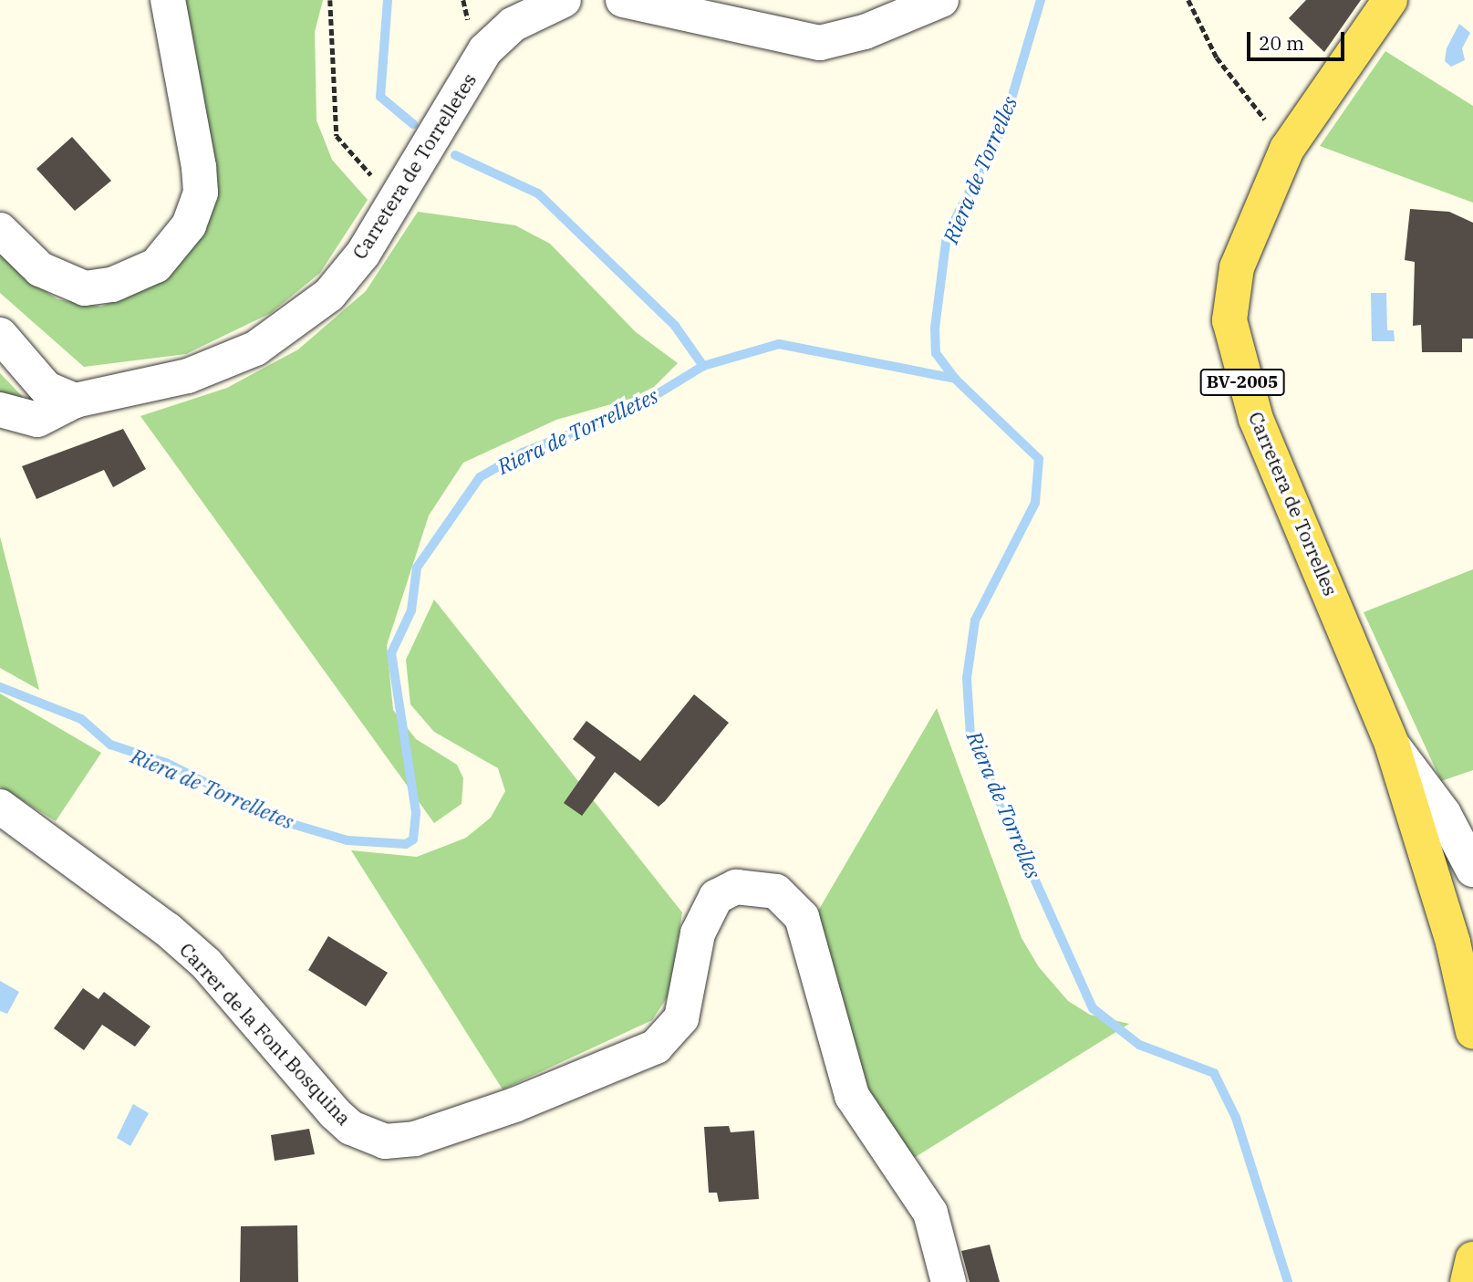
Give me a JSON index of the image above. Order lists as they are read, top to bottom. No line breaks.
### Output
{"streets":{"main road":["BV-2005","Carretera de Torrelles"],"street":["Carretera de Torrelletes","Carrer de la Font Bosquina"]},"water":["Riera de Torrelles","Riera de Torrelletes"],"scale_bar":"20 m"}
